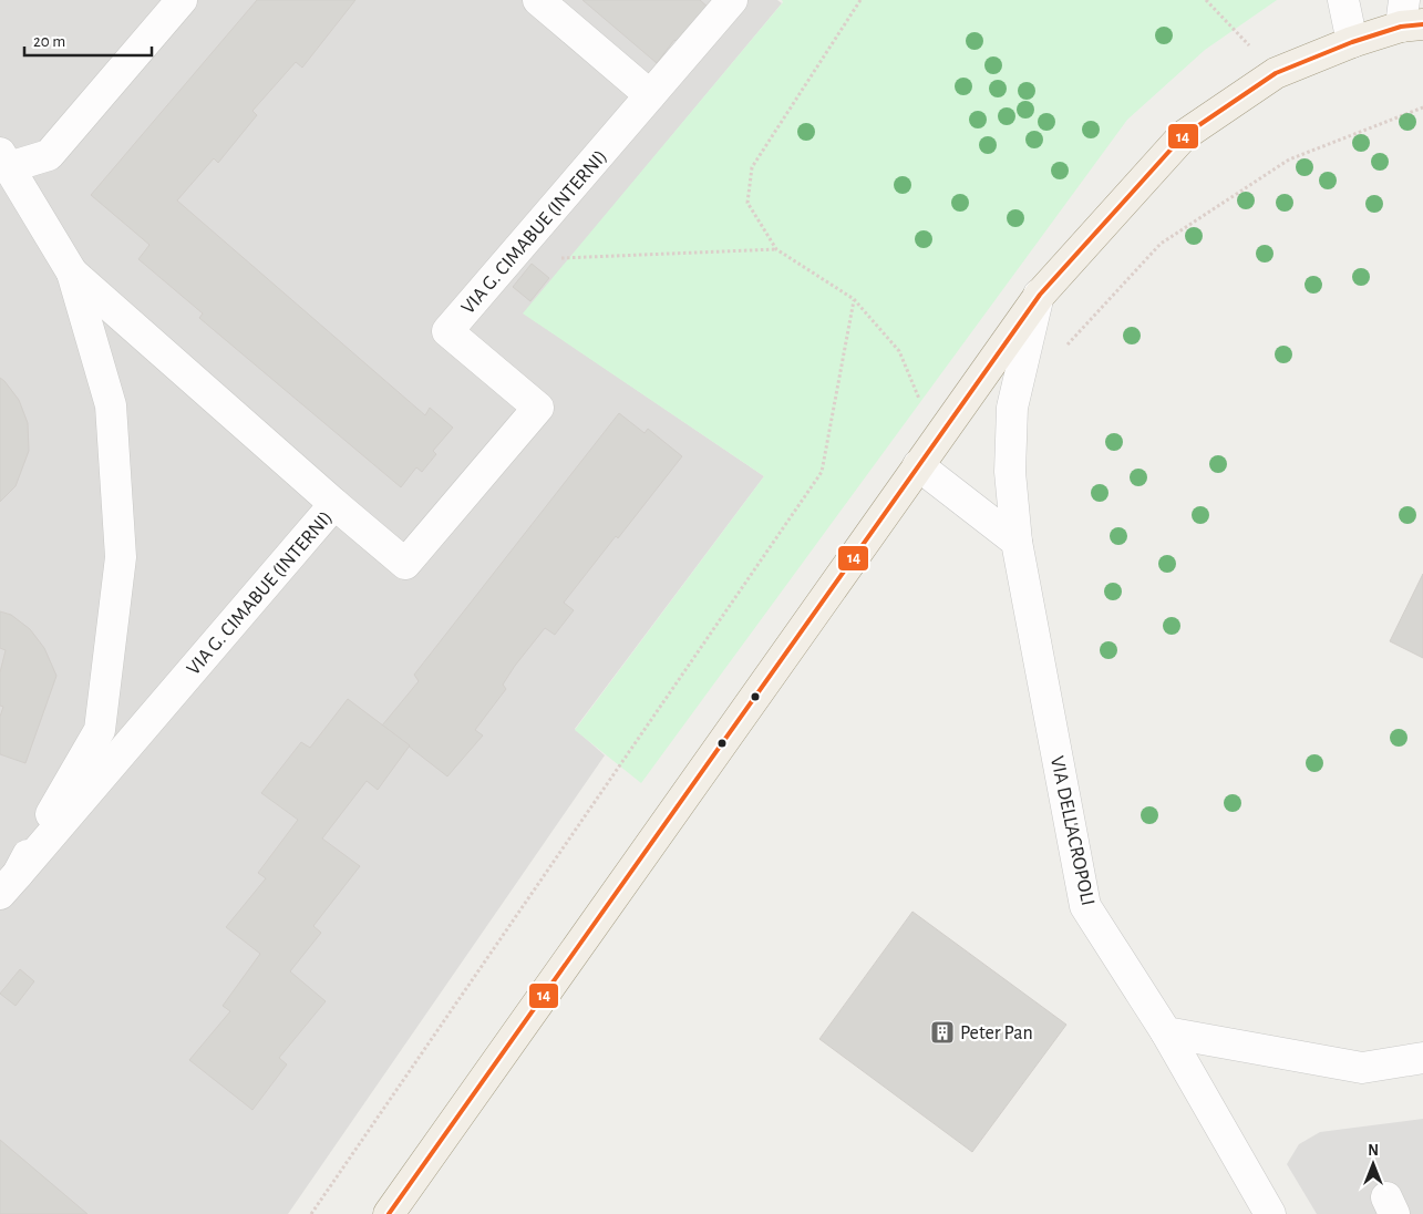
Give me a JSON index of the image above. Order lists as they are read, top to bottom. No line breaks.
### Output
{"streets":{"street":["VIA G. CIMABUE (INTERNI)","VIA DELL'ACROPOLI"]},"places":{"building":["Peter Pan"]},"lines":["transit line 14"],"scale_bar":"20 m","north":"top"}
